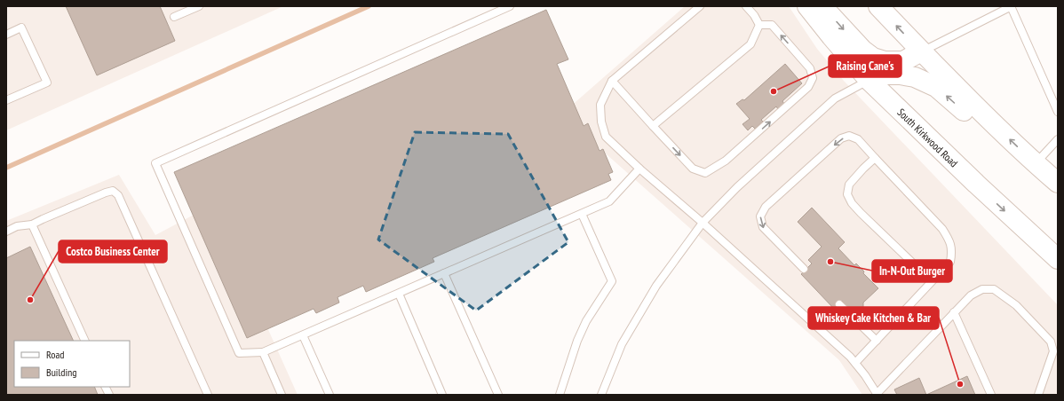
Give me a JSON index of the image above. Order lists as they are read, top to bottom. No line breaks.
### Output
{"streets":{"main road":["South Kirkwood Road"]},"places":["Raising Cane's","In-N-Out Burger","Costco Business Center","Whiskey Cake Kitchen & Bar"],"legend":["Road","Building"]}
